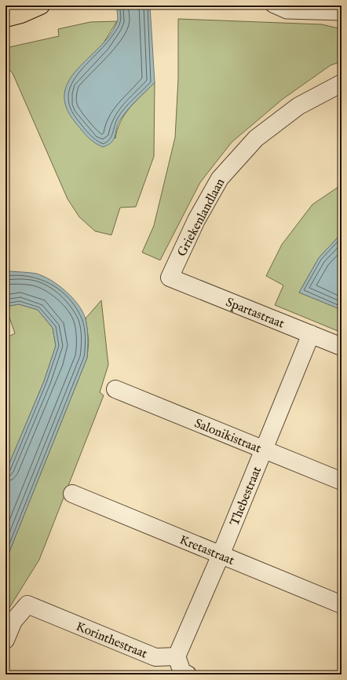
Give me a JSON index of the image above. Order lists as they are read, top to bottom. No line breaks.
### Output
{"streets":{"street":["Griekenlandlaan","Spartastraat","Salonikistraat","Thebestraat","Kretastraat","Korinthestraat"]},"crossings":[["Griekenlandlaan","Spartastraat"],["Spartastraat","Thebestraat"],["Salonikistraat","Thebestraat"],["Thebestraat","Kretastraat"],["Thebestraat","Korinthestraat"]]}
